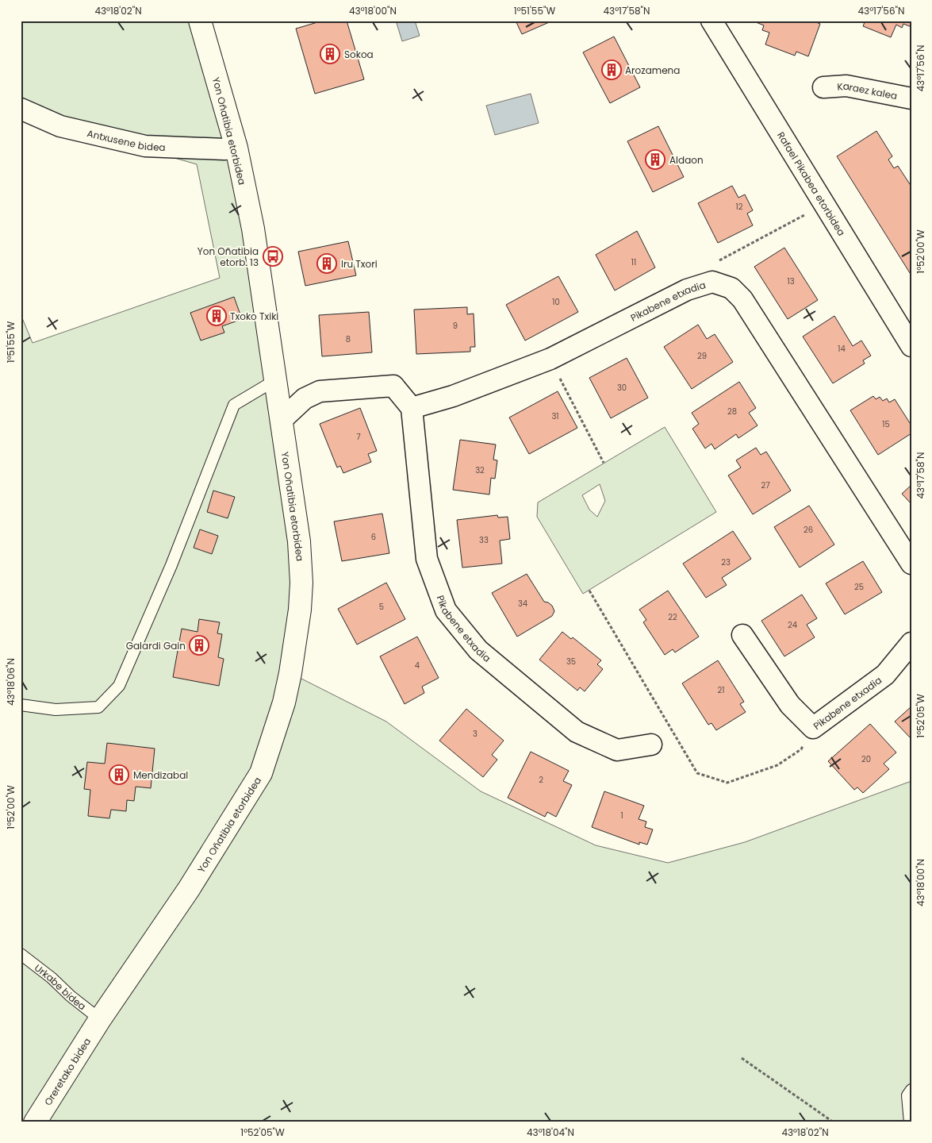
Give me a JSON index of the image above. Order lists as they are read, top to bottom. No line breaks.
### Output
{"streets":{"main road":["Yon Oñatibia etorbidea","Oreretako bidea"],"street":["Karaez kalea","Antxusene bidea","Rafael Pikabea etorbidea","Pikabene etxadia"],"lane":["Urkabe bidea"]},"crossings":[["Yon Oñatibia etorbidea","Antxusene bidea"],["Yon Oñatibia etorbidea","Urkabe bidea"],["Yon Oñatibia etorbidea","Oreretako bidea"],["Urkabe bidea","Oreretako bidea"]],"places":{"building":["Sokoa","Arozamena","Aldaon","Iru Txori","Txoko Txiki","Galardi Gain","Mendizabal"],"bus stop":["Yon Oñatibia etorb. 13"]},"house_numbers":["12","11","13","10","9","8","14","29","30","28","31","15","7","32","27","26","6","33","23","25","34","5","22","24","35","4","21","3","20","2","1"],"coordinates":["43°18'02\"N","43°18'00\"N","1°51'55\"W","43°17'58\"N","43°17'56\"N","1°52'00\"W","43°18'06\"N","1°52'05\"W","43°18'04\"N"]}
